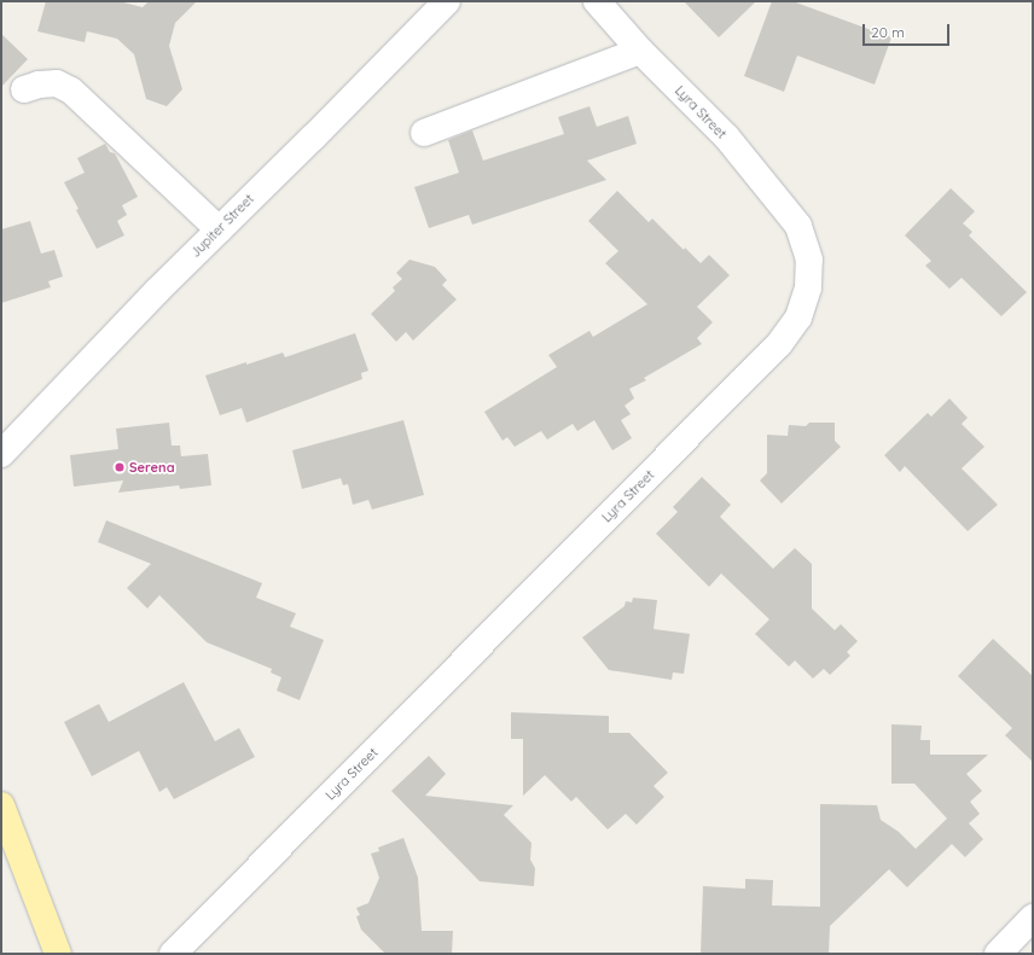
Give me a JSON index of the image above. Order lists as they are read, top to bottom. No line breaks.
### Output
{"streets":{"street":["Lyra Street","Jupiter Street"]},"places":["Serena"],"scale_bar":"20 m"}
